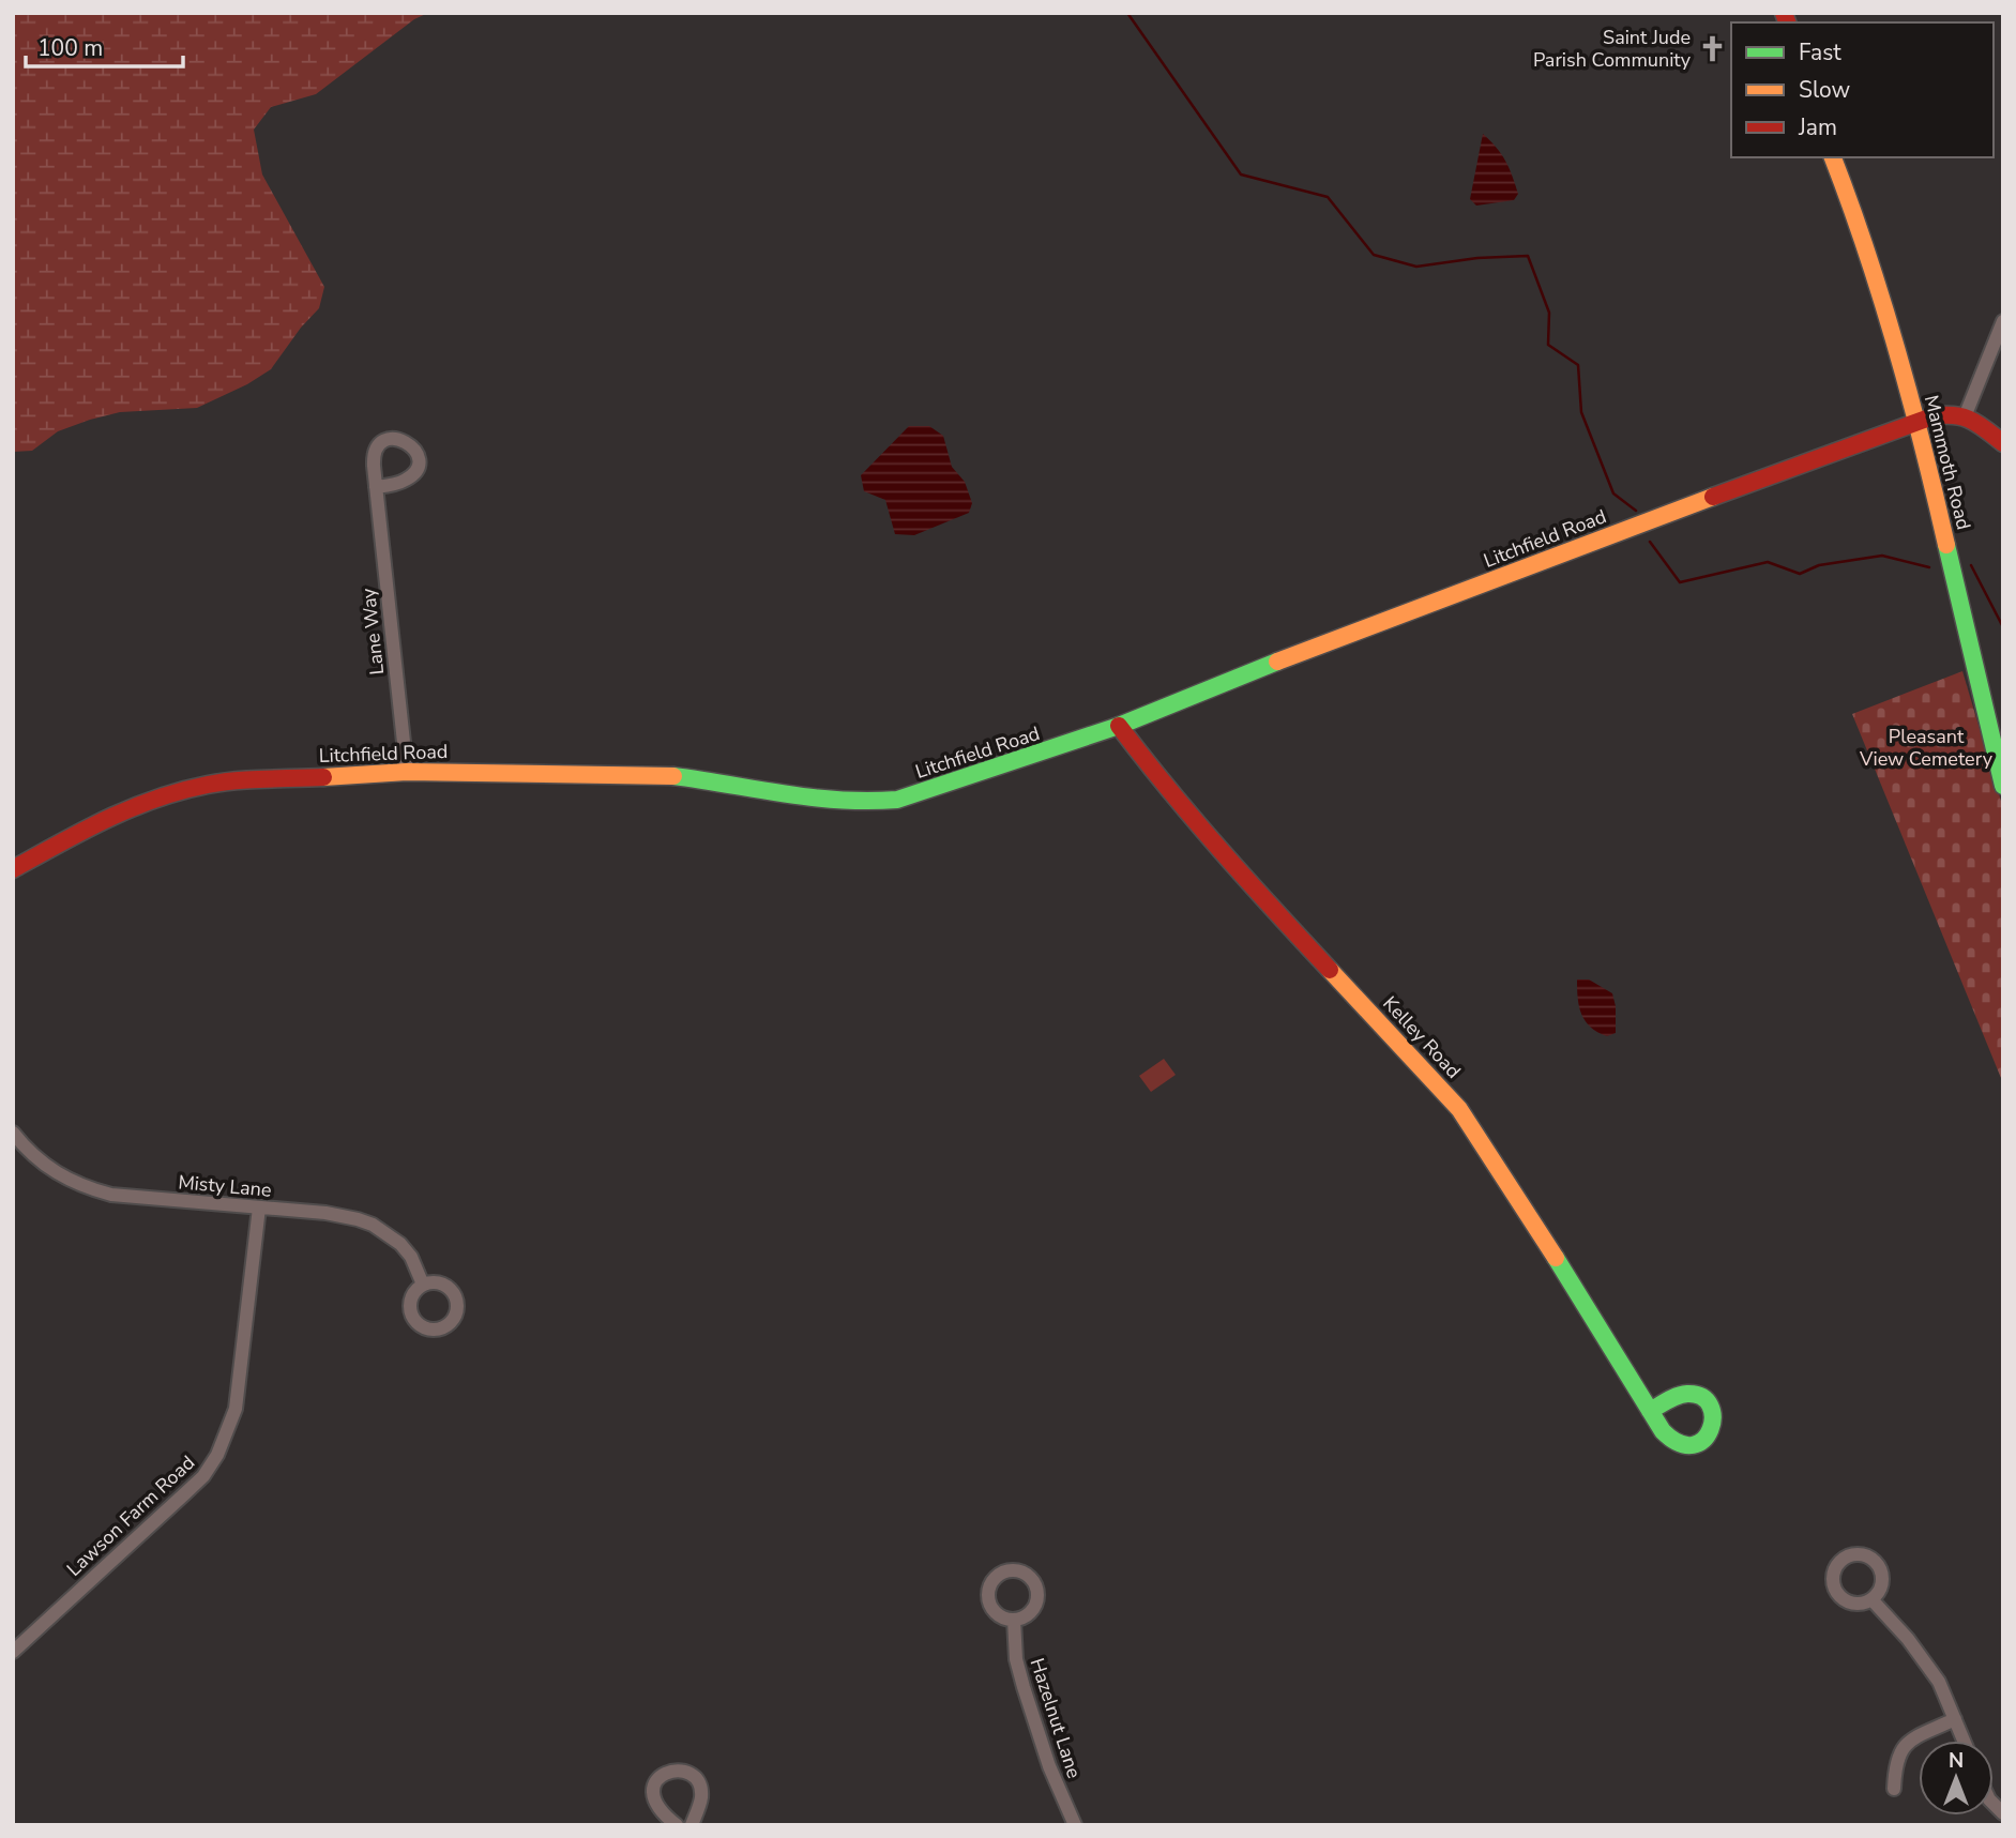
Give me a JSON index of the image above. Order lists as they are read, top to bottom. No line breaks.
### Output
{"streets":{"street":["Mammoth Road","Litchfield Road","Lane Way","Kelley Road","Misty Lane","Lawson Farm Road","Hazelnut Lane"]},"crossings":[["Mammoth Road","Litchfield Road"],["Litchfield Road","Lane Way"],["Litchfield Road","Kelley Road"],["Misty Lane","Lawson Farm Road"]],"parks":["Pleasant View Cemetery"],"places":{"church":["Saint Jude Parish Community"]},"legend":["Fast","Slow","Jam"],"scale_bar":"100 m","north":"top"}
